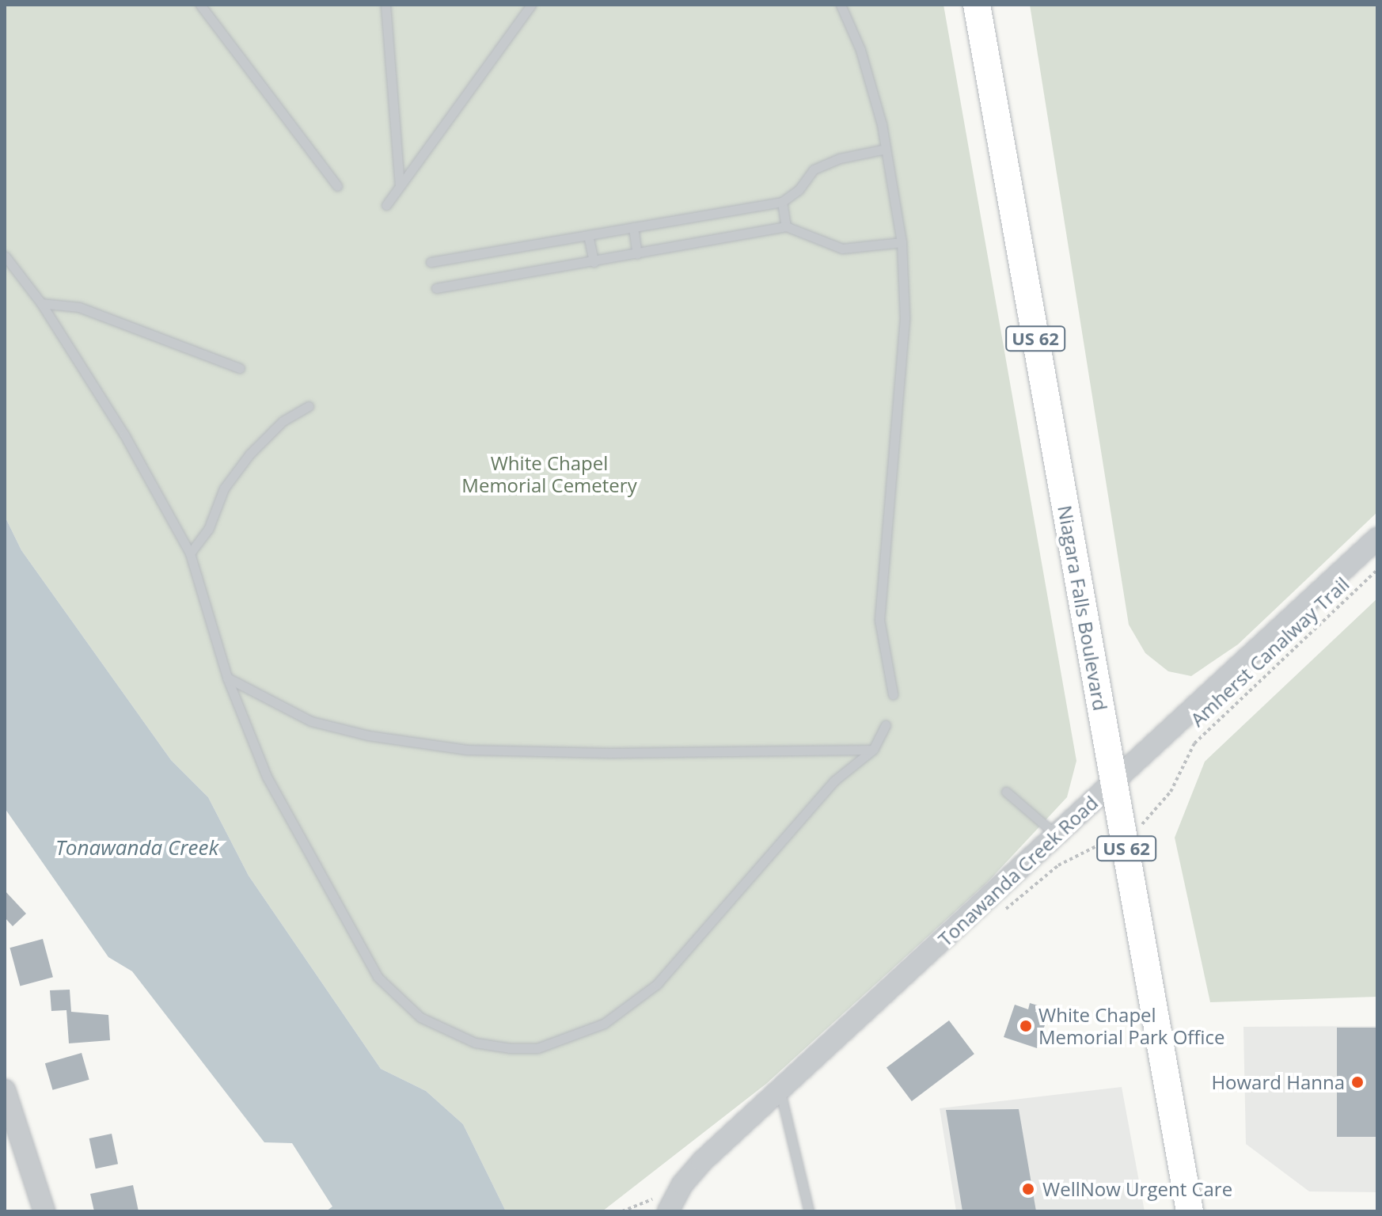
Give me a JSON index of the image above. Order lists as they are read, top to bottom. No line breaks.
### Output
{"streets":{"main road":["US 62","Niagara Falls Boulevard"],"street":["Tonawanda Creek Road"],"path":["Amherst Canalway Trail"]},"crossings":[["Niagara Falls Boulevard","Tonawanda Creek Road"]],"water":["Tonawanda Creek"],"parks":["White Chapel Memorial Cemetery"],"places":["White Chapel Memorial Park Office","Howard Hanna","WellNow Urgent Care"]}
